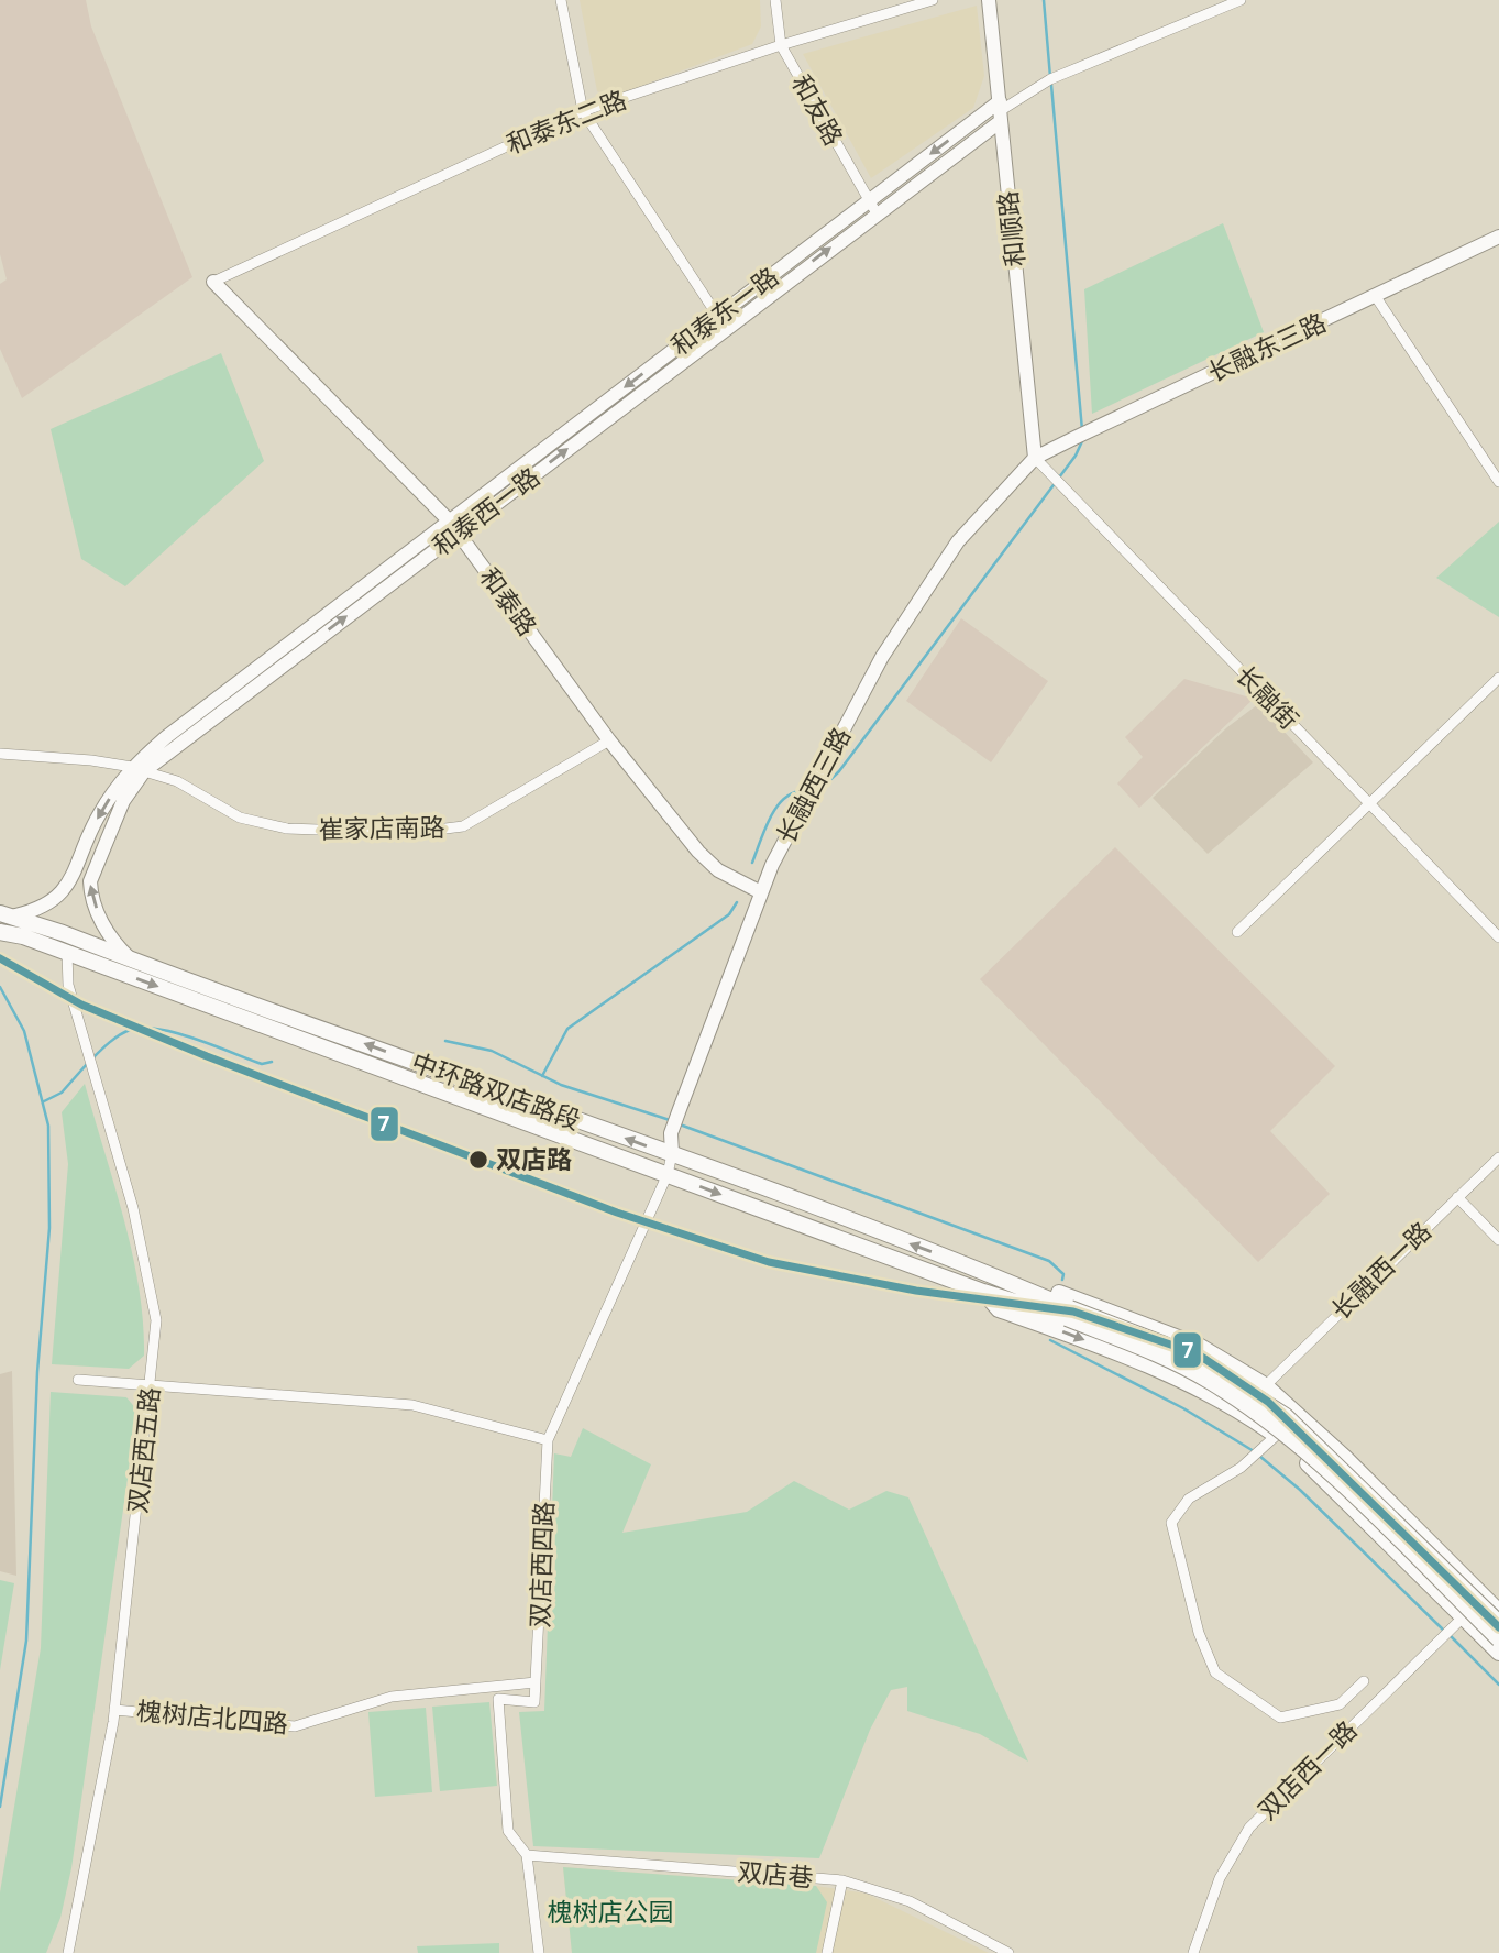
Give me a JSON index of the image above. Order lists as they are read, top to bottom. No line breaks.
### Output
{"streets":{"main road":["中环路双店路段"],"street":["和友路","和泰东二路","和顺路","和泰东一路","长融东三路","和泰西一路","和泰路","长融街","长融西三路","崔家店南路","长融西一路","双店西五路","双店西四路","槐树店北四路","双店西一路","双店巷"]},"crossings":[["和友路","和泰东二路"],["和友路","和泰东一路"],["和泰东二路","和泰路"],["和顺路","和泰东一路"],["和顺路","长融东三路"],["和顺路","长融街"],["和顺路","长融西三路"],["和泰东一路","和泰西一路"],["和泰东一路","和泰路"],["长融东三路","长融街"],["长融东三路","长融西三路"],["和泰西一路","和泰路"],["和泰西一路","崔家店南路"],["和泰西一路","中环路双店路段"],["和泰路","长融西三路"],["和泰路","崔家店南路"],["长融街","长融西三路"],["长融西三路","中环路双店路段"],["长融西三路","双店西四路"],["中环路双店路段","双店西五路"],["中环路双店路段","双店西四路"],["双店西五路","槐树店北四路"],["双店西四路","槐树店北四路"]],"parks":["槐树店公园"],"places":["双店路"],"lines":["transit line 7"]}
